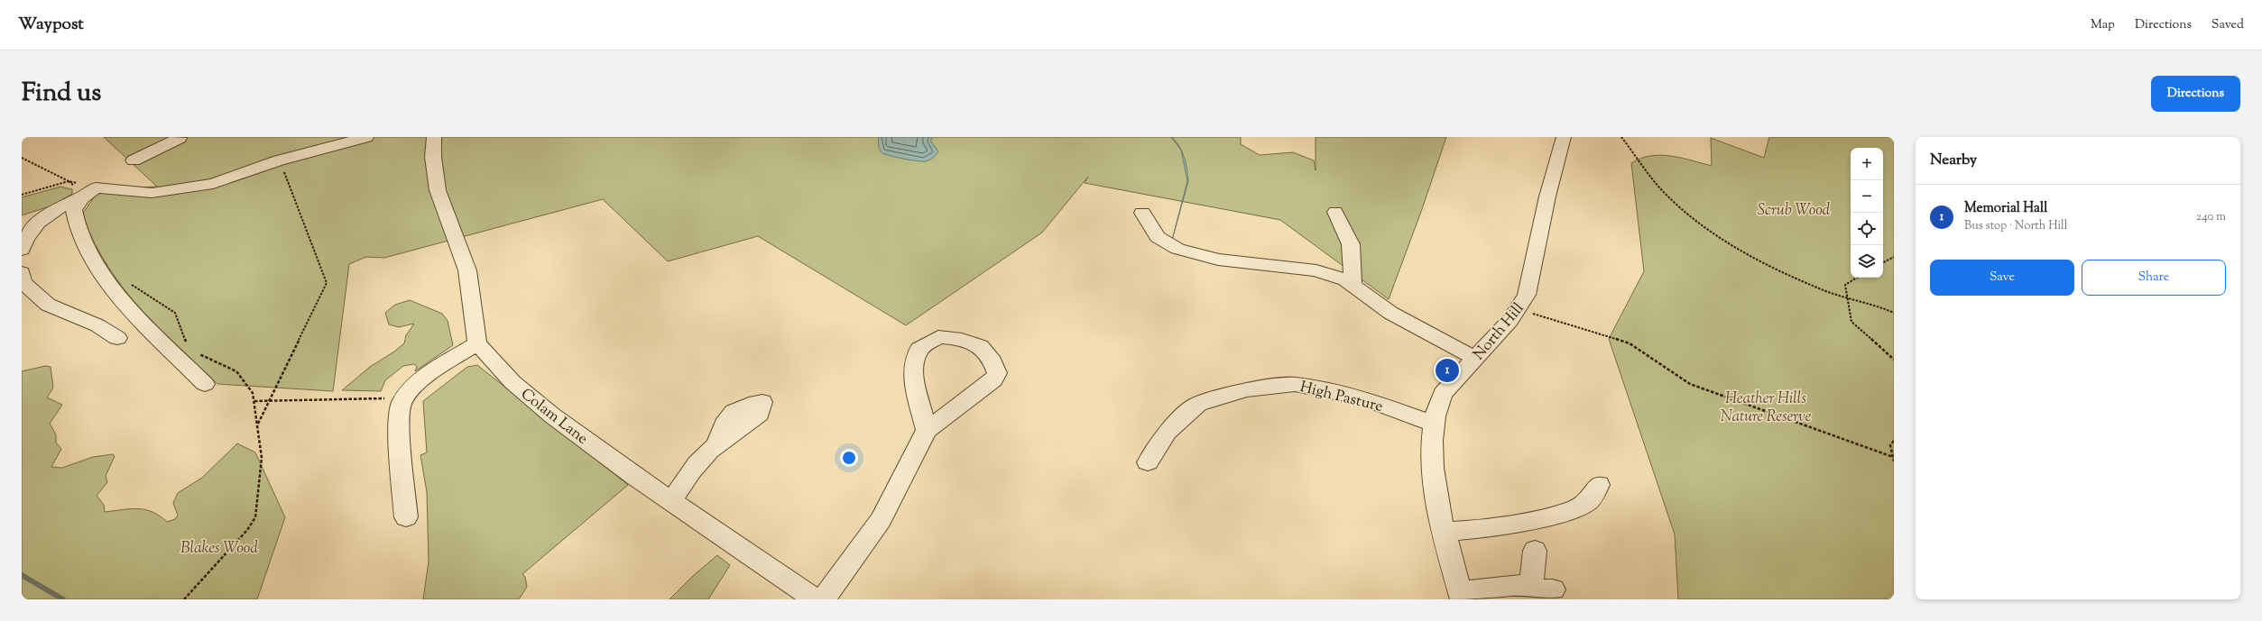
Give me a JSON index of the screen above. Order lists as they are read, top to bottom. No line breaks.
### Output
{"streets":{"street":["North Hill","High Pasture","Colam Lane"]},"crossings":[["North Hill","High Pasture"]],"parks":["Scrub Wood","Heather Hills Nature Reserve","Blakes Wood"],"page":{"header":"Waypost","nav":["Map","Directions","Saved"],"title":"Find us","buttons":["Directions",["Save","Share"]],"heading":"Nearby","map_buttons":["+","−"],"list":[{"mark":"1","name":"Memorial Hall","note":"Bus stop · North Hill","value":"240 m"}],"pins":"1"}}
